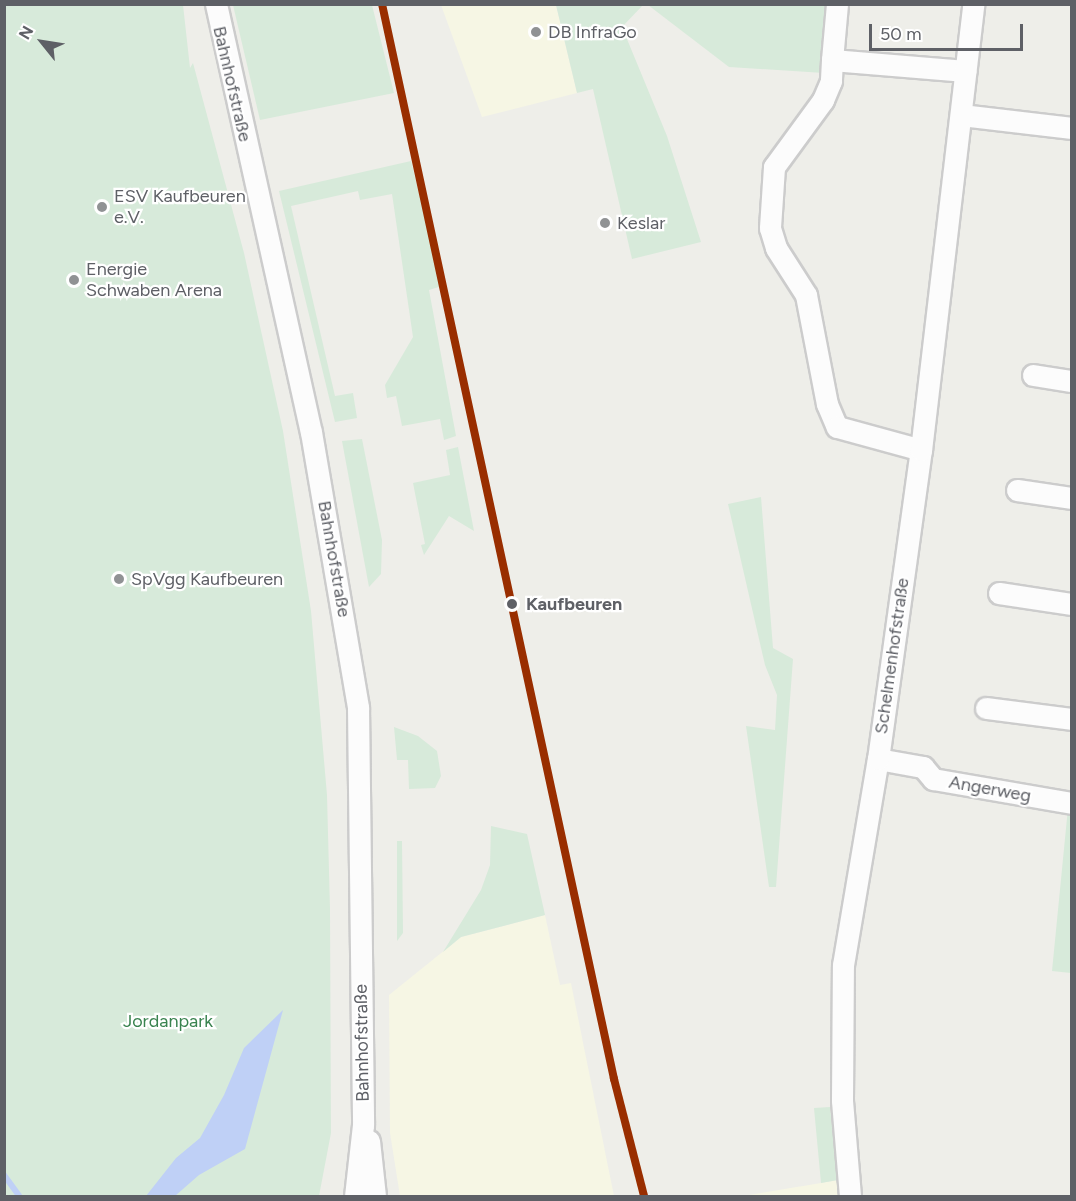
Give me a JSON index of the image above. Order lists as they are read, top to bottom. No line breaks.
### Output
{"streets":{"street":["Bahnhofstraße","Schelmenhofstraße","Angerweg"]},"crossings":[["Schelmenhofstraße","Angerweg"]],"parks":["Jordanpark"],"places":["DB InfraGo","ESV Kaufbeuren e.V.","Keslar","Energie Schwaben Arena","SpVgg Kaufbeuren","Kaufbeuren"],"scale_bar":"50 m","north":"top left"}
